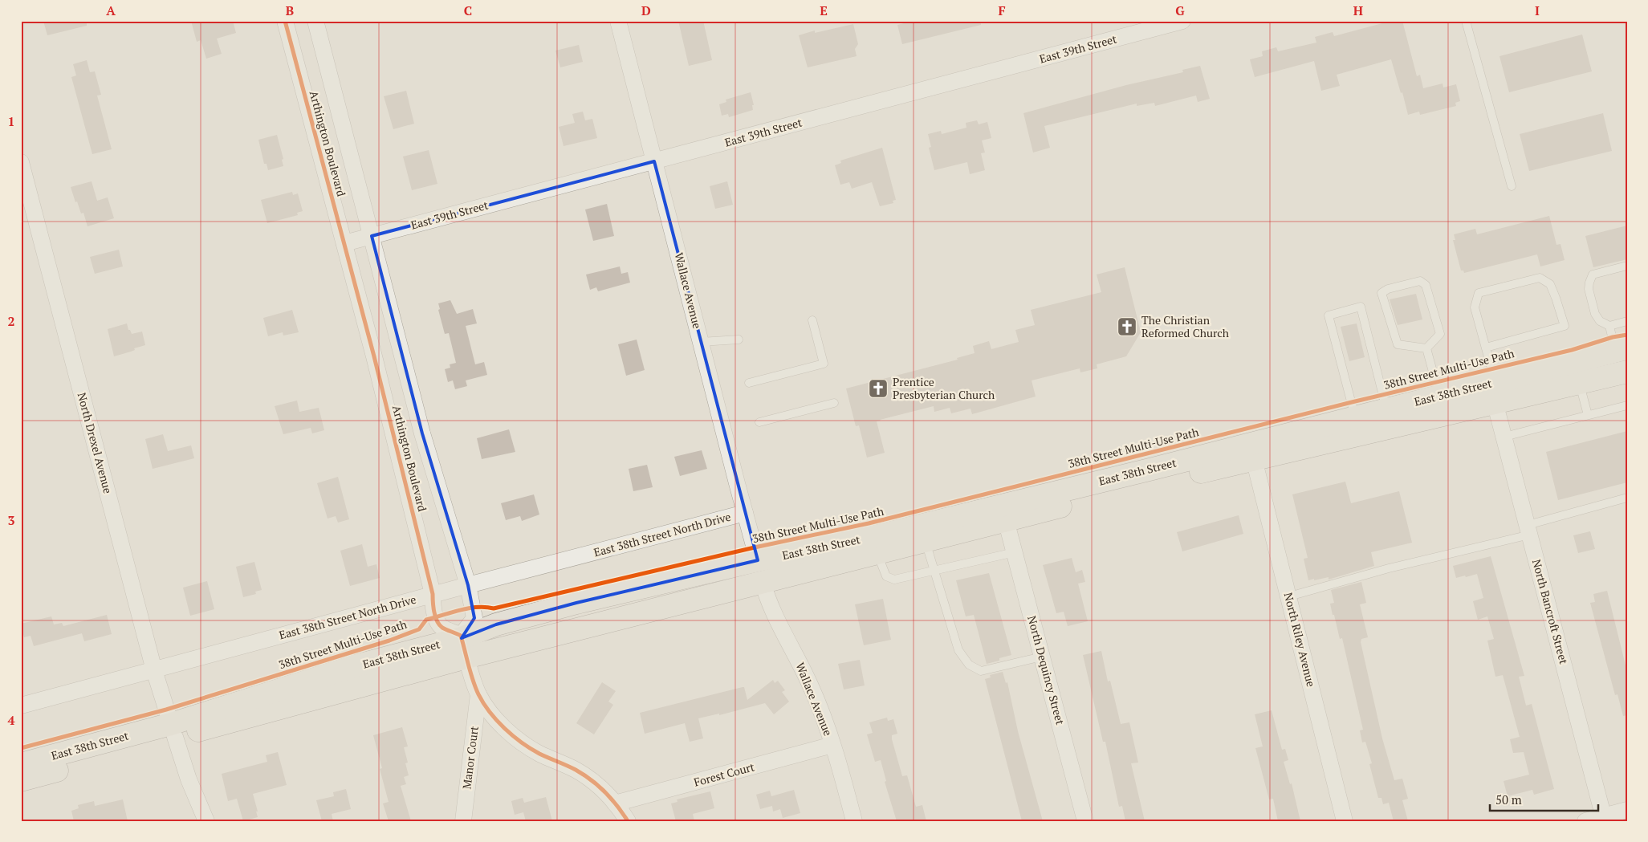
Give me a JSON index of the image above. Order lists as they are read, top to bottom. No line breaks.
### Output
{"streets":{"main road":["East 38th Street"],"street":["East 39th Street","Arthington Boulevard","Wallace Avenue","North Drexel Avenue","East 38th Street North Drive","North Bancroft Street","North Riley Avenue","North Dequincy Street","Manor Court","Forest Court"],"cycle path":["38th Street Multi-Use Path"]},"crossings":[["East 39th Street","Arthington Boulevard"],["East 39th Street","Wallace Avenue"],["Arthington Boulevard","East 38th Street"],["Arthington Boulevard","East 38th Street North Drive"],["Wallace Avenue","East 38th Street"],["Wallace Avenue","East 38th Street North Drive"],["Wallace Avenue","Forest Court"],["East 38th Street","North Drexel Avenue"],["East 38th Street","North Bancroft Street"],["East 38th Street","North Riley Avenue"],["East 38th Street","North Dequincy Street"],["North Drexel Avenue","East 38th Street North Drive"]],"places":{"church":["The Christian Reformed Church","Prentice Presbyterian Church"]},"scale_bar":"50 m","grid":{"columns":["A","B","C","D","E","F","G","H","I"],"rows":["1","2","3","4"]}}
